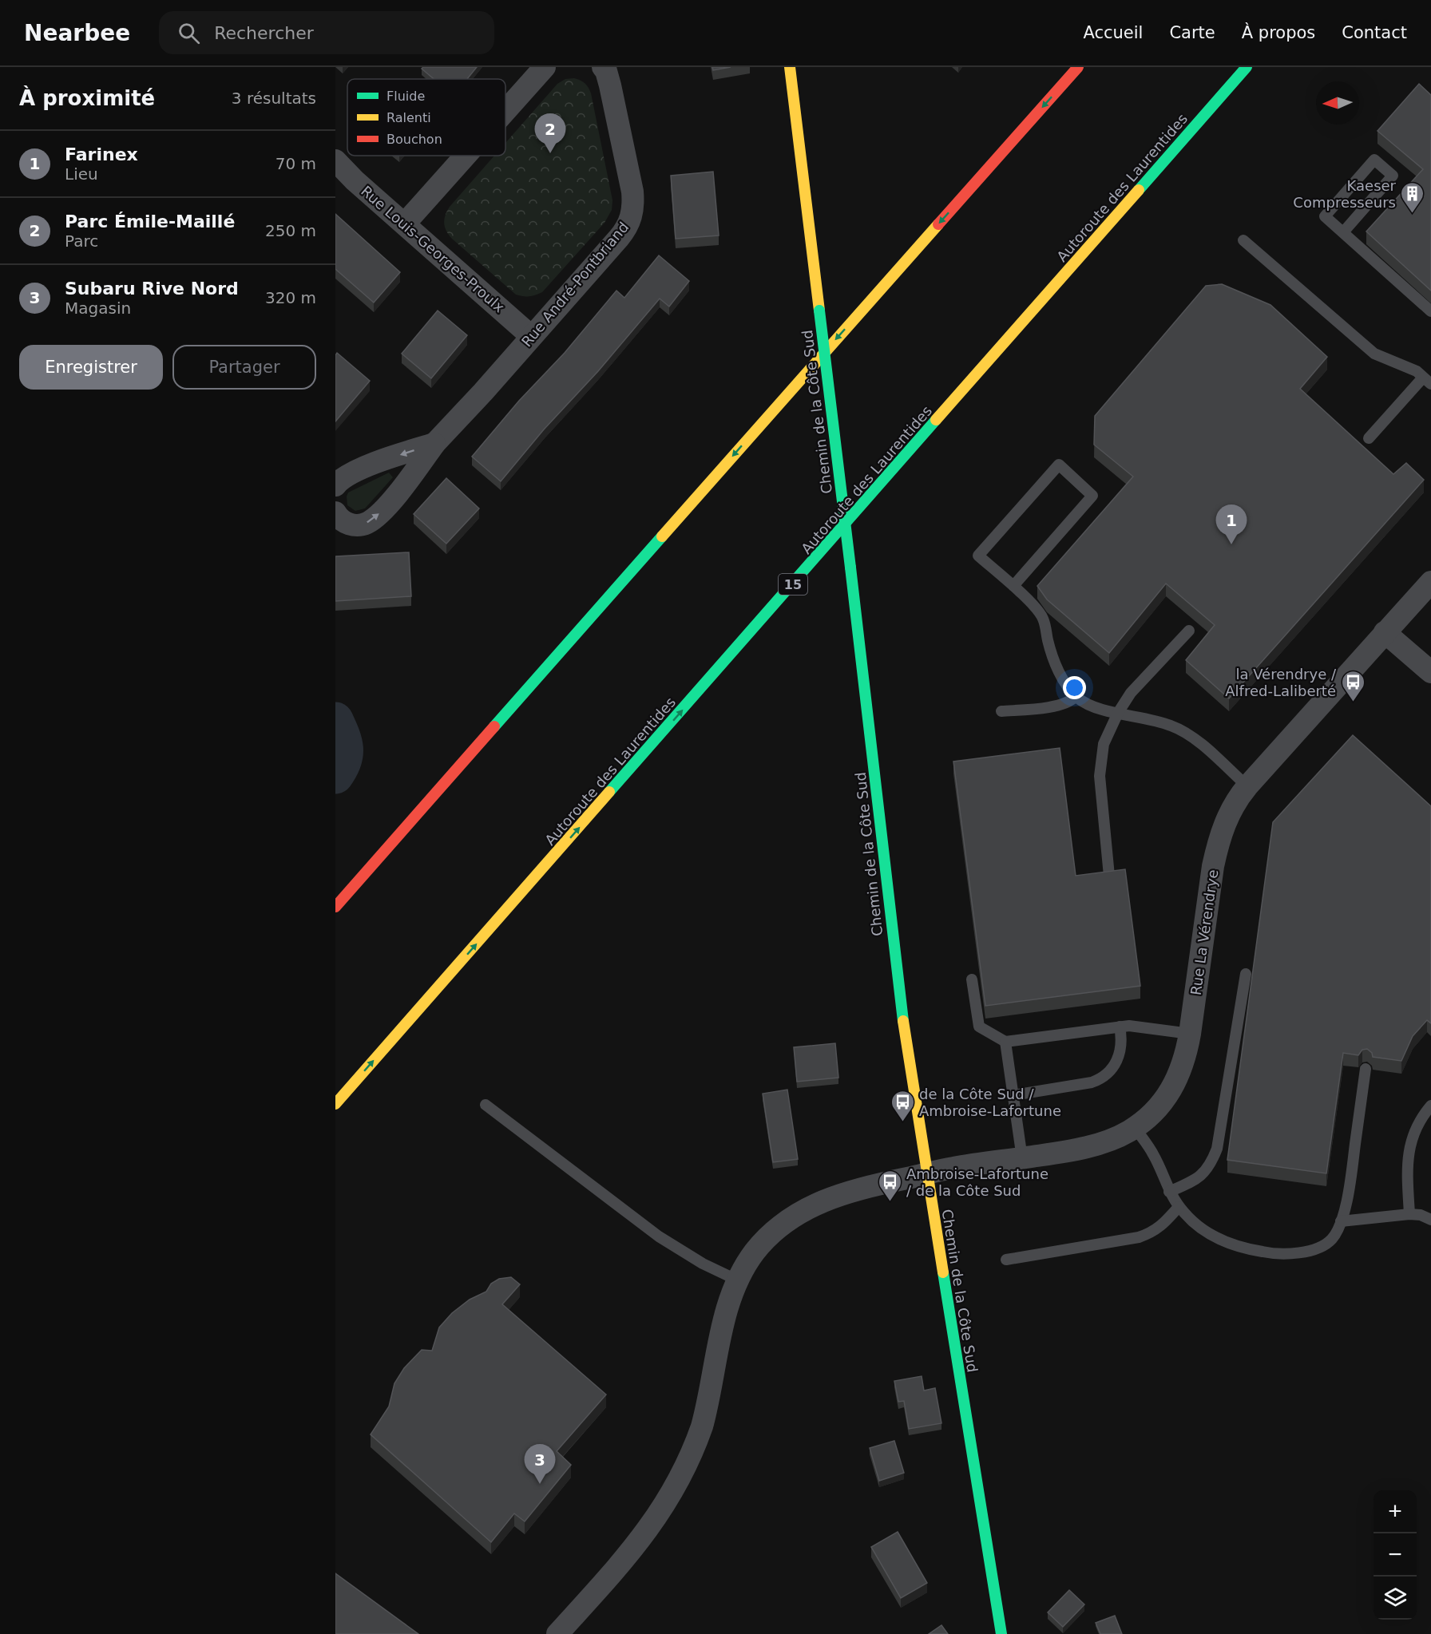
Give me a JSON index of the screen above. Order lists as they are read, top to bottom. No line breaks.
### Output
{"streets":{"main road":["Autoroute des Laurentides","Chemin de la Côte Sud","15"],"street":["Rue Louis-Georges-Proulx","Rue André-Pontbriand","Rue La Vérendrye"]},"crossings":[["Rue Louis-Georges-Proulx","Rue André-Pontbriand"],["Chemin de la Côte Sud","Rue La Vérendrye"]],"one_way":["Autoroute des Laurentides"],"places":{"building":["Kaeser Compresseurs"],"bus stop":["la Vérendrye / Alfred-Laliberté","de la Côte Sud / Ambroise-Lafortune","Ambroise-Lafortune / de la Côte Sud"]},"legend":["Fluide","Ralenti","Bouchon"],"north":"left","page":{"header":"Nearbee","search":"Rechercher","nav":["Accueil","Carte","À propos","Contact"],"heading":["À proximité","3 résultats"],"pins":["2","1","3"],"list":[{"mark":"1","name":"Farinex","note":"Lieu","value":"70 m"},{"mark":"2","name":"Parc Émile-Maillé","note":"Parc","value":"250 m"},{"mark":"3","name":"Subaru Rive Nord","note":"Magasin","value":"320 m"}],"buttons":["Enregistrer","Partager"],"map_buttons":["+","−"]}}
